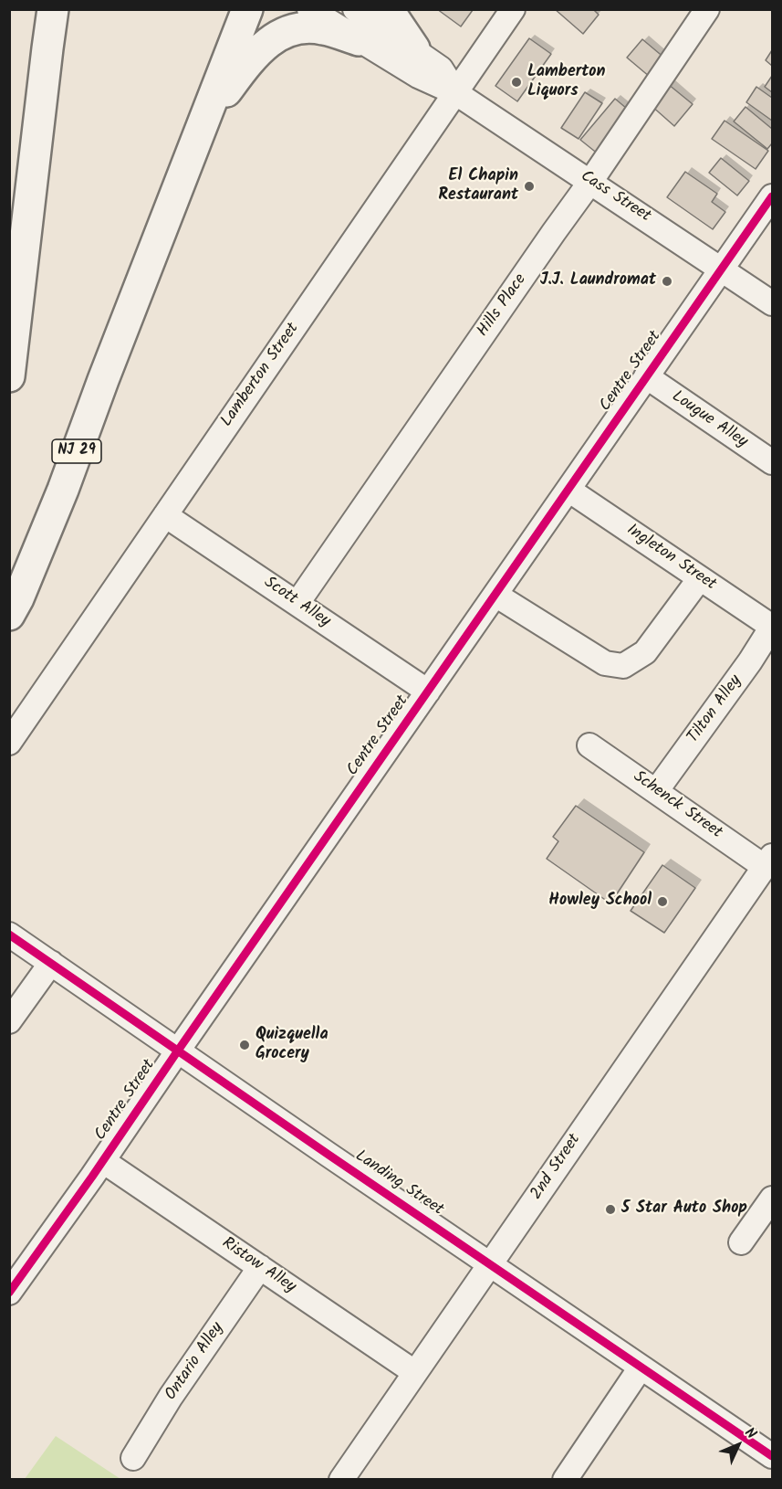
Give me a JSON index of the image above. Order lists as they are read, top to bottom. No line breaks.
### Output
{"streets":{"highway":["NJ 29"],"street":["Cass Street","Hills Place","Centre Street","Lamberton Street","Lougue Alley","Ingleton Street","Scott Alley","Tilton Alley","Schenck Street","2nd Street","Landing Street","Ristow Alley","Ontario Alley"]},"crossings":[["Cass Street","Hills Place"],["Cass Street","Centre Street"],["Cass Street","Lamberton Street"],["Hills Place","Scott Alley"],["Centre Street","Lougue Alley"],["Centre Street","Ingleton Street"],["Centre Street","Scott Alley"],["Centre Street","Landing Street"],["Centre Street","Ristow Alley"],["Lamberton Street","Scott Alley"],["Ingleton Street","Tilton Alley"],["Tilton Alley","Schenck Street"],["Schenck Street","2nd Street"],["2nd Street","Landing Street"],["2nd Street","Ristow Alley"],["Ristow Alley","Ontario Alley"]],"places":["Lamberton Liquors","El Chapin Restaurant","J.J. Laundromat","Howley School","Quizquella Grocery","5 Star Auto Shop"],"north":"top right"}
